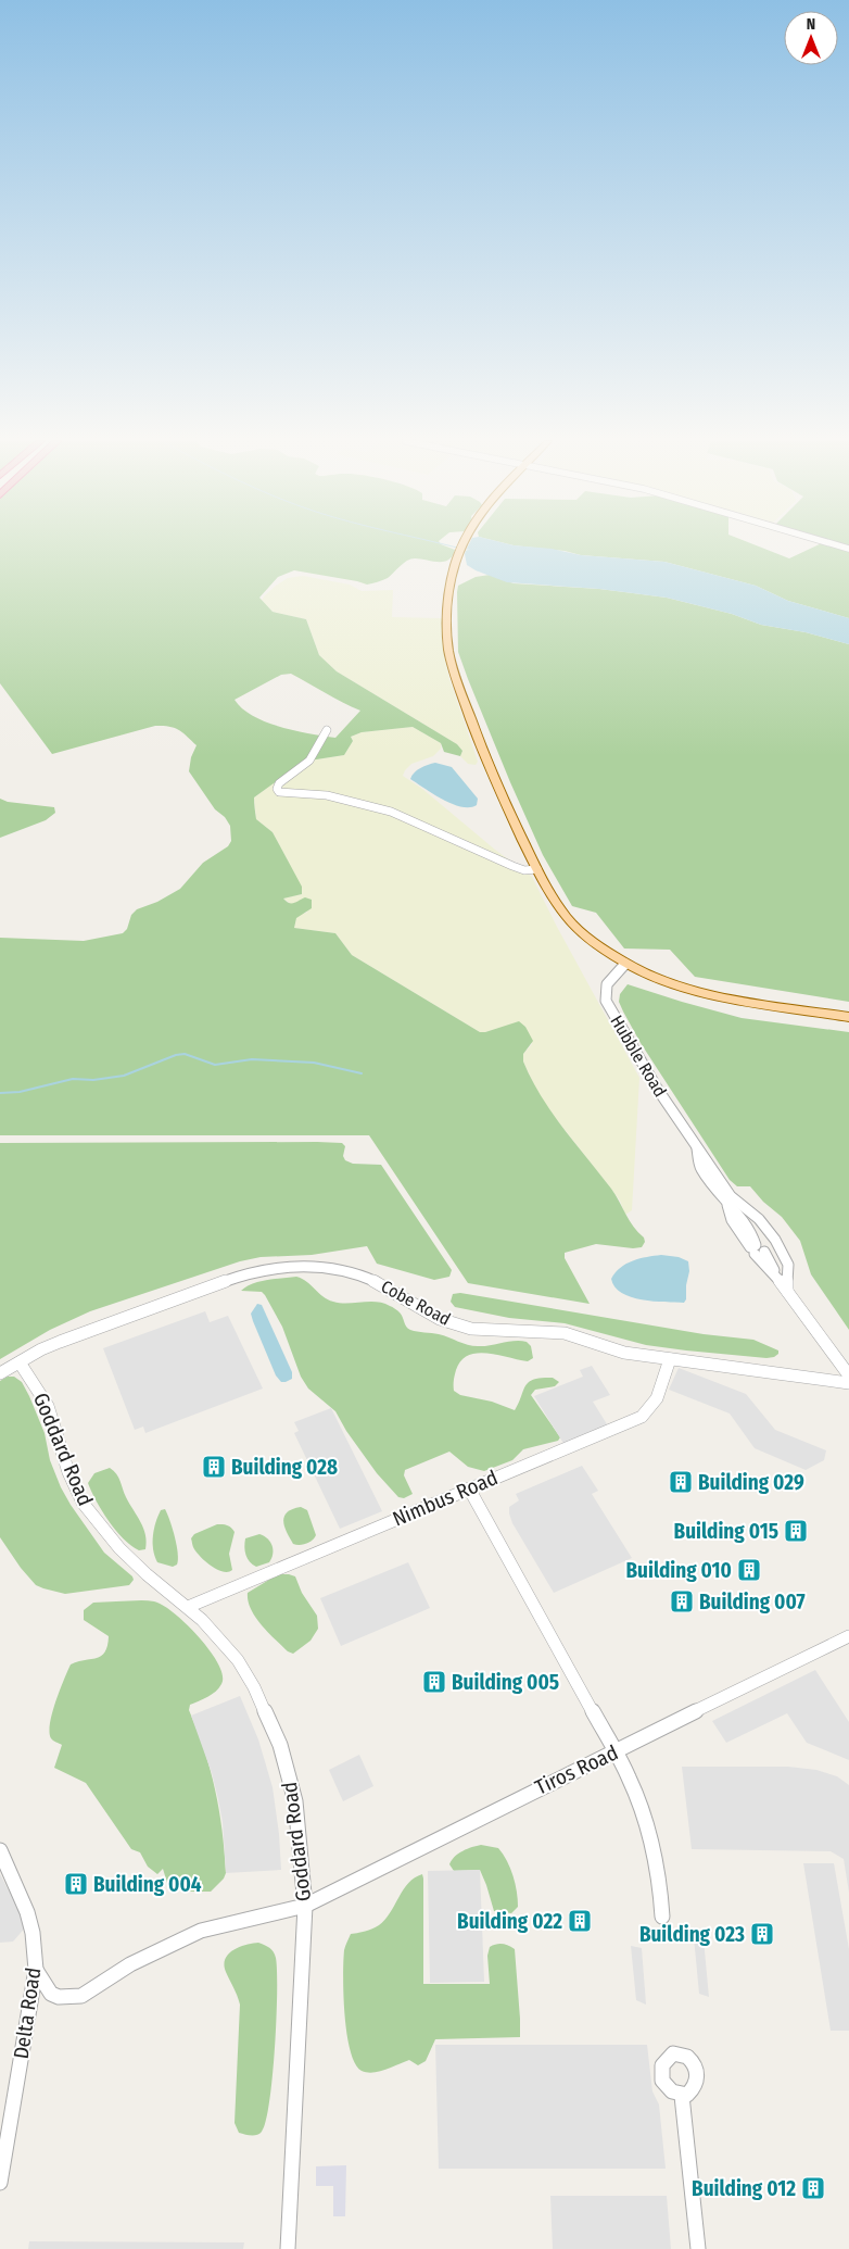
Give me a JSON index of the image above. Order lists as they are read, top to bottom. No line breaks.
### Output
{"streets":{"street":["Hubble Road","Cobe Road","Goddard Road","Nimbus Road","Tiros Road","Delta Road"]},"crossings":[["Cobe Road","Goddard Road"],["Cobe Road","Nimbus Road"],["Goddard Road","Nimbus Road"],["Goddard Road","Tiros Road"],["Tiros Road","Delta Road"]],"places":{"building":["Building 028","Building 029","Building 015","Building 010","Building 007","Building 005","Building 004","Building 022","Building 023","Building 012"]},"north":"top"}
